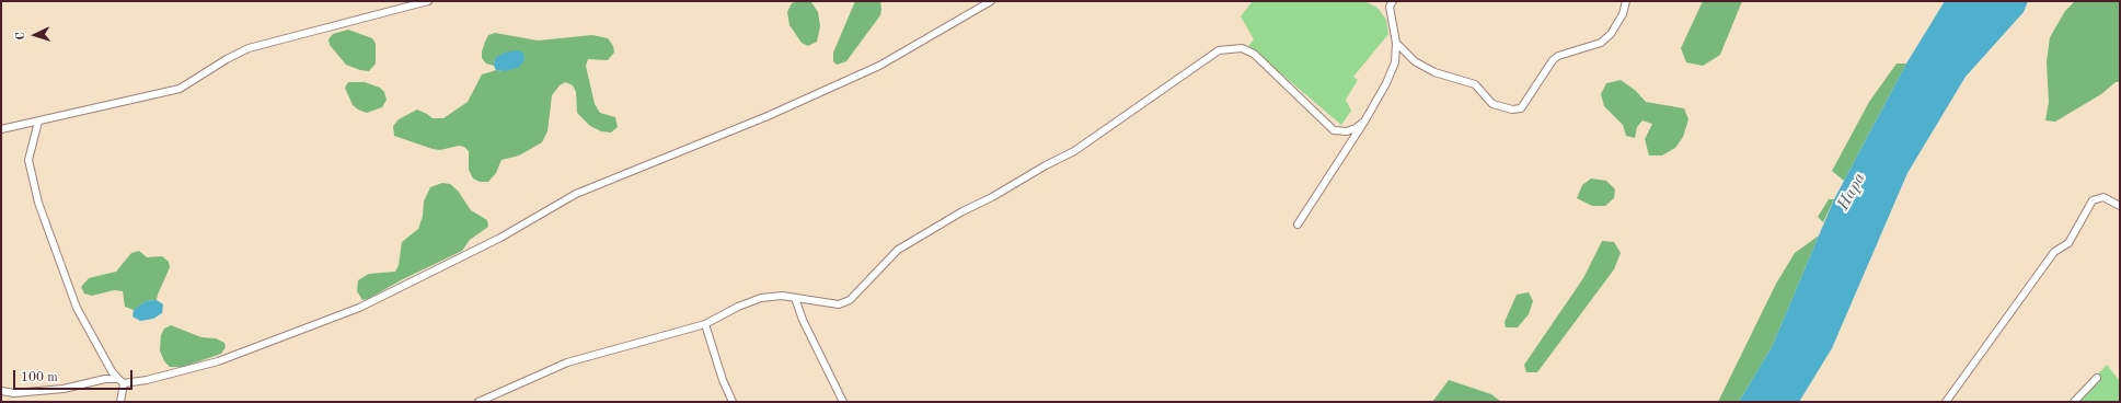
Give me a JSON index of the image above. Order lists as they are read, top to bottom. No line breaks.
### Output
{"water":["Нара"],"scale_bar":"100 m","north":"left"}
